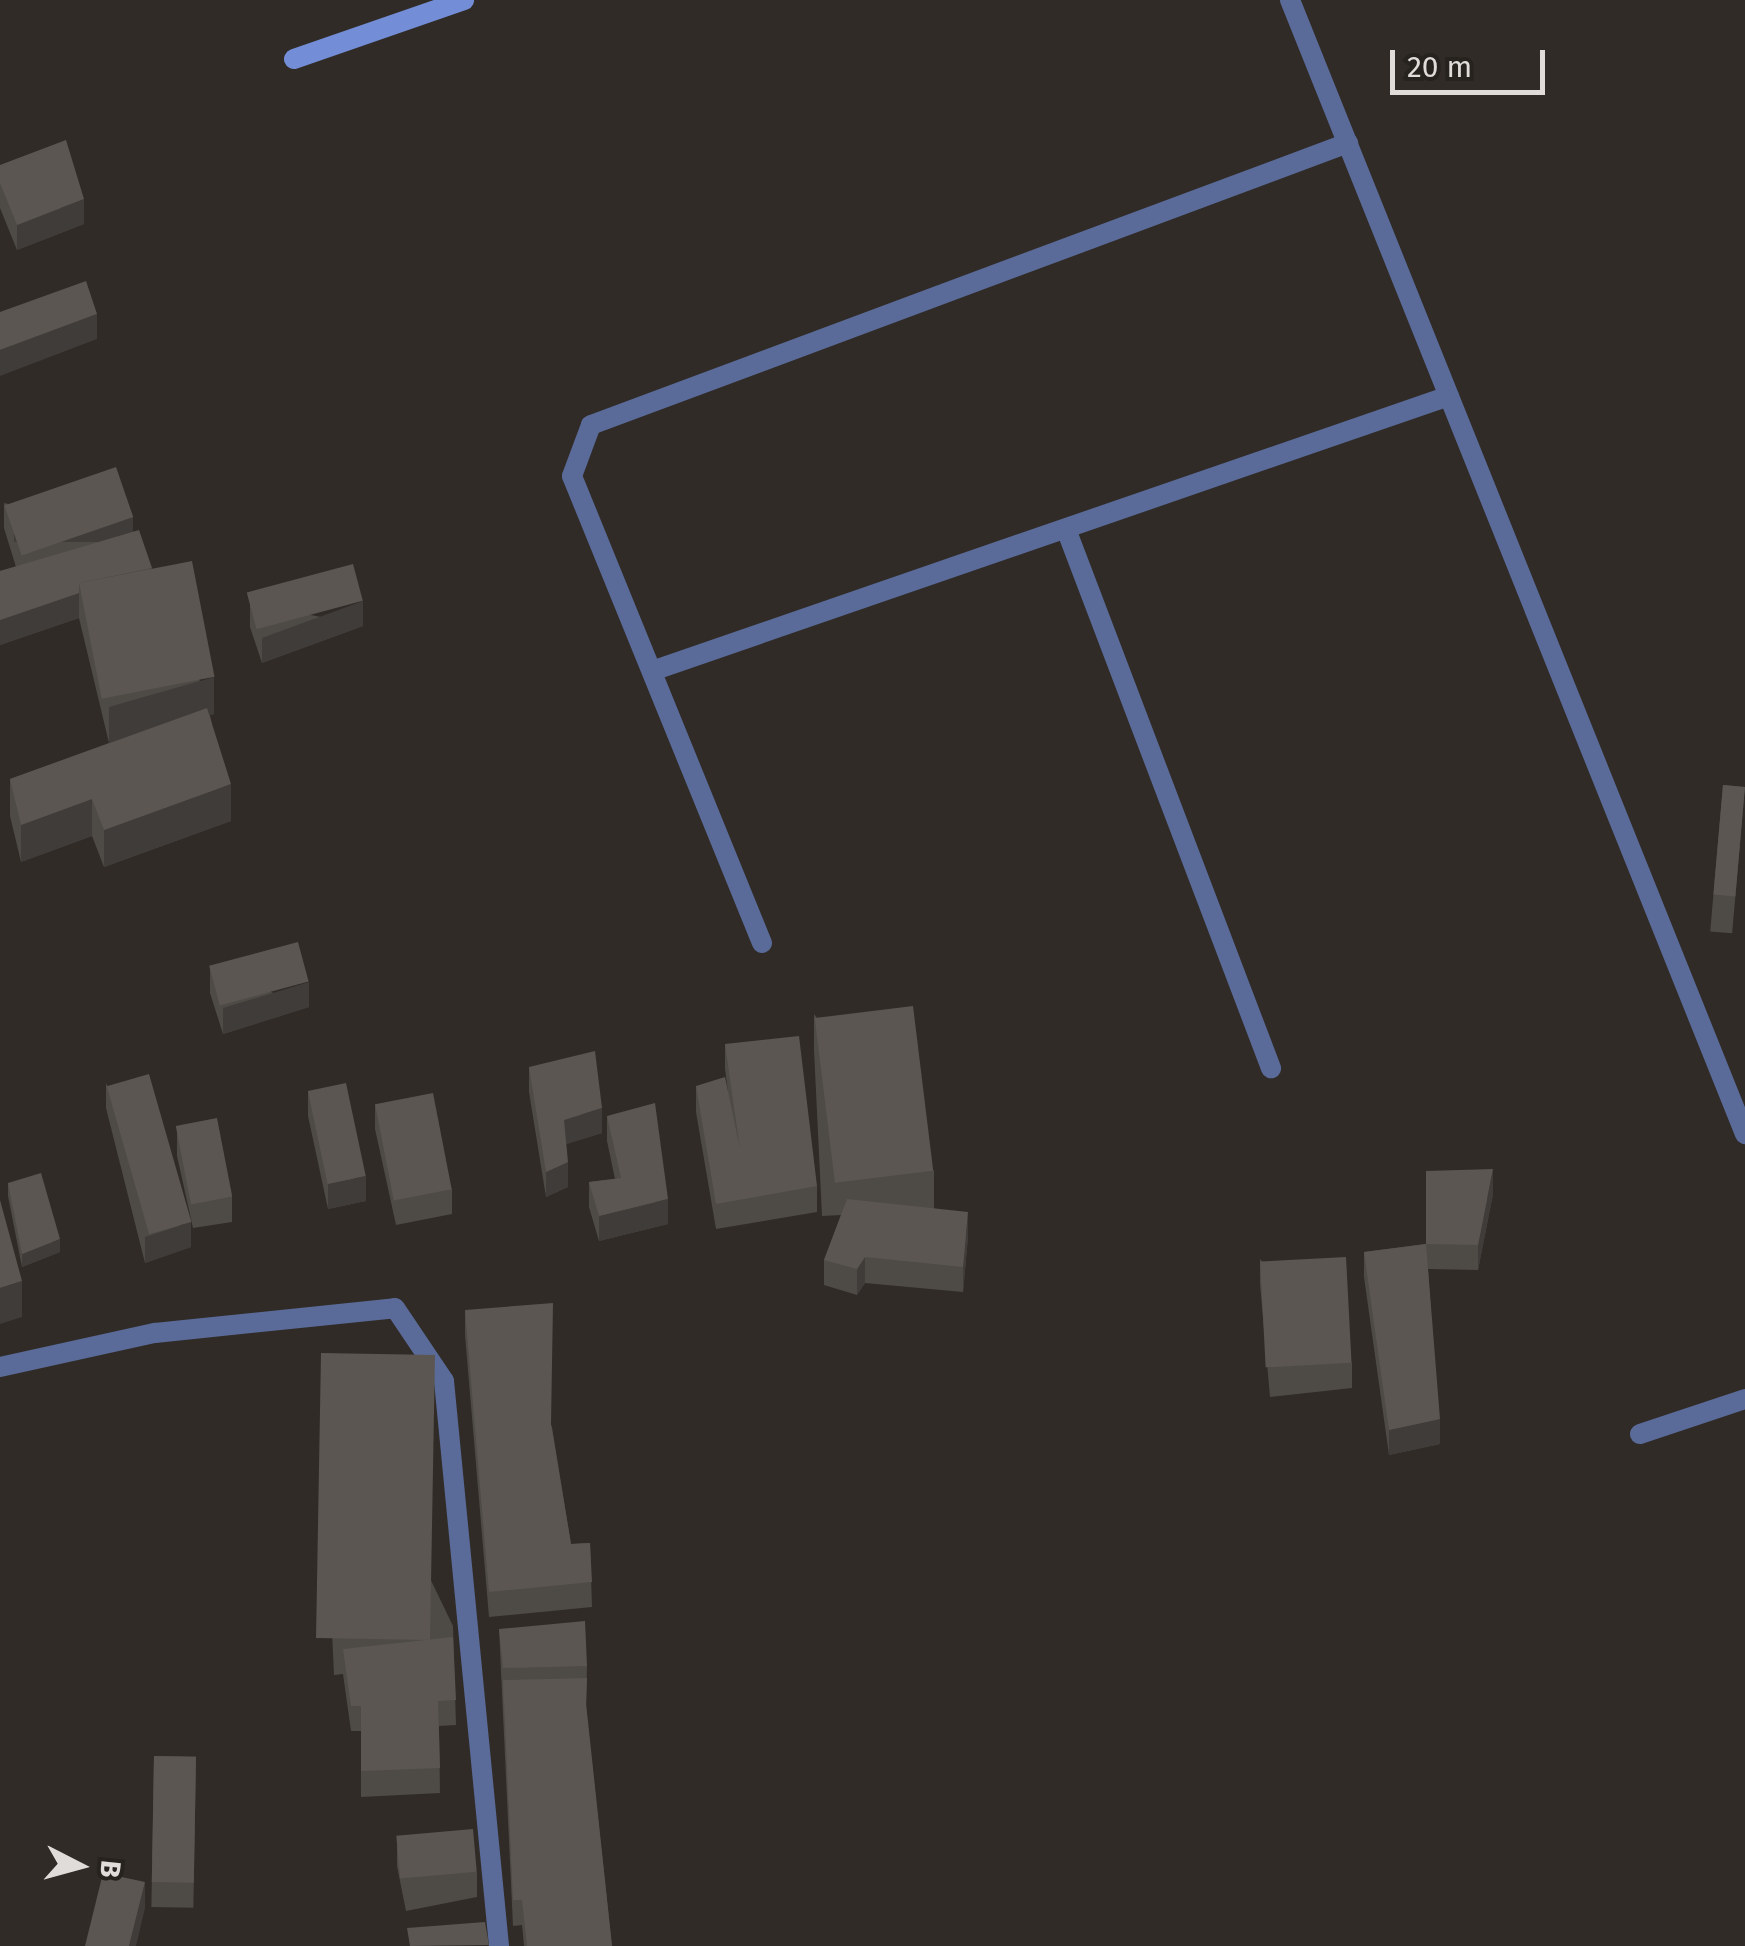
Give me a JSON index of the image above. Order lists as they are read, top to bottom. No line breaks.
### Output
{"scale_bar":"20 m","north":"right"}
